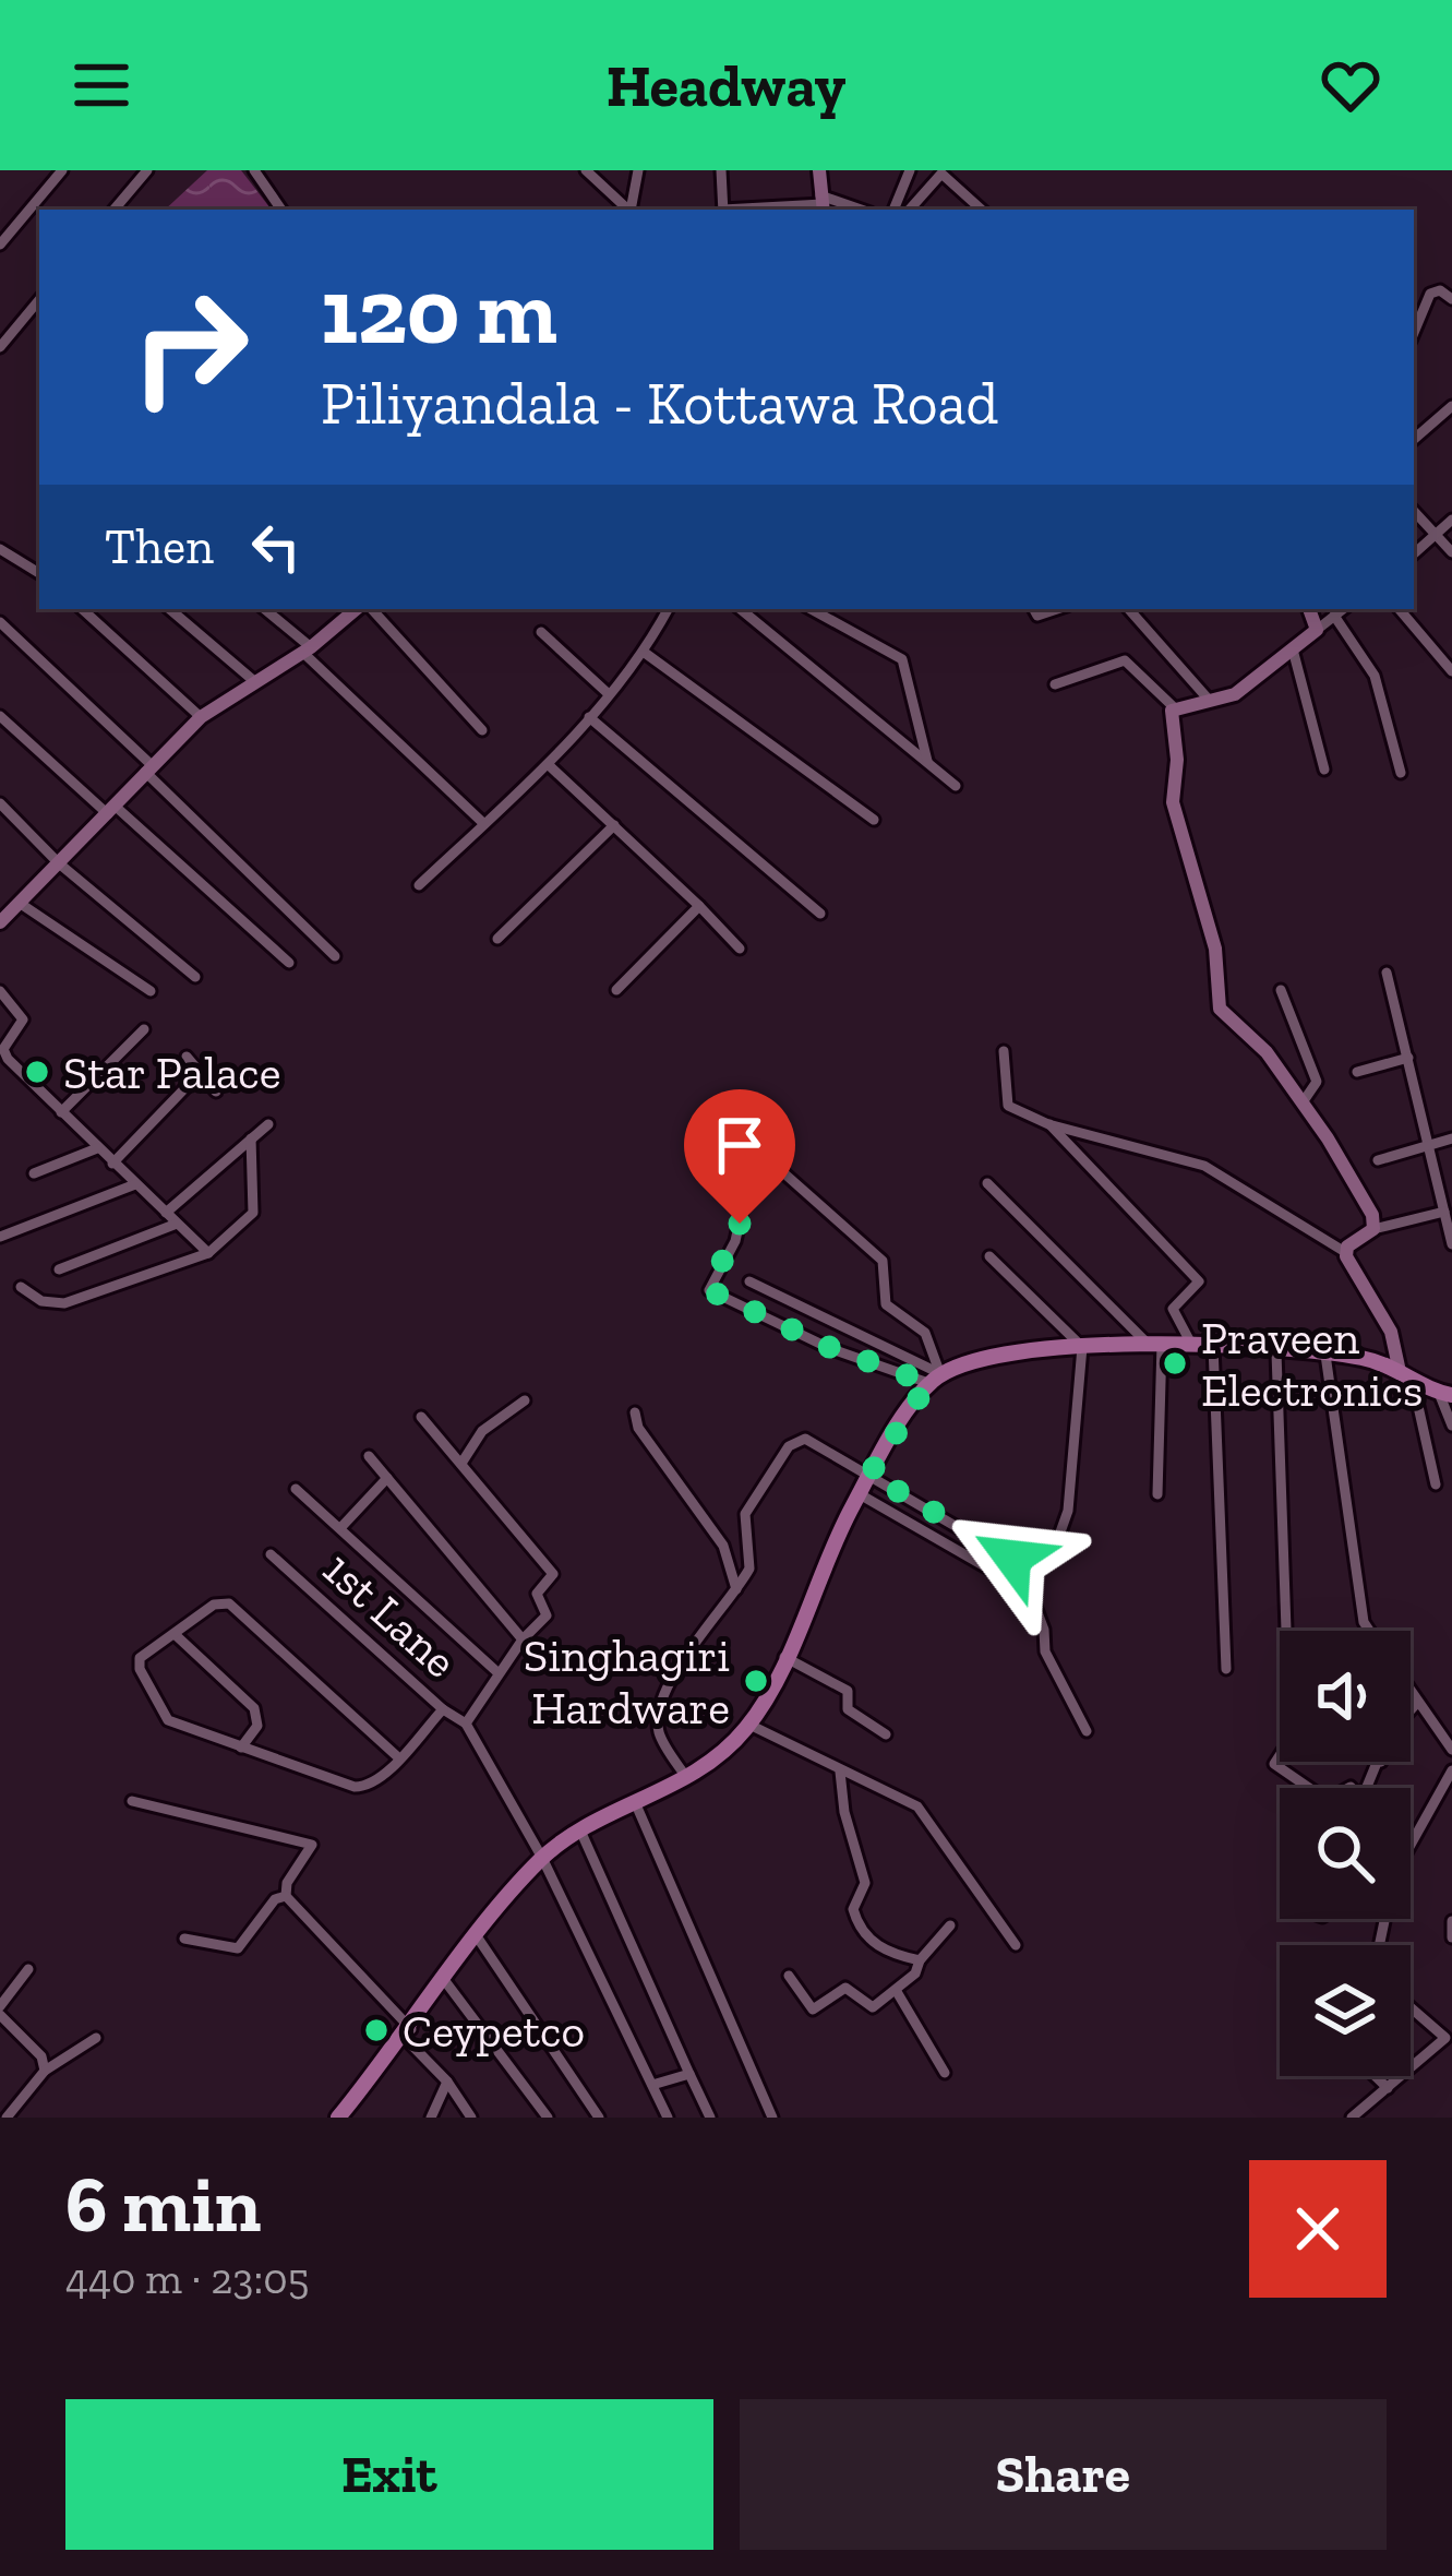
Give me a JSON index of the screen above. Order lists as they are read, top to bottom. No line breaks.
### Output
{"streets":{"street":["1st Lane"]},"places":["Star Palace","Praveen Electronics","Singhagiri Hardware","Ceypetco"],"page":{"header":"Headway","turn":["120 m","Piliyandala - Kottawa Road"],"then":"Then","heading":["6 min","440 m · 23:05"],"buttons":["Exit","Share"]}}
